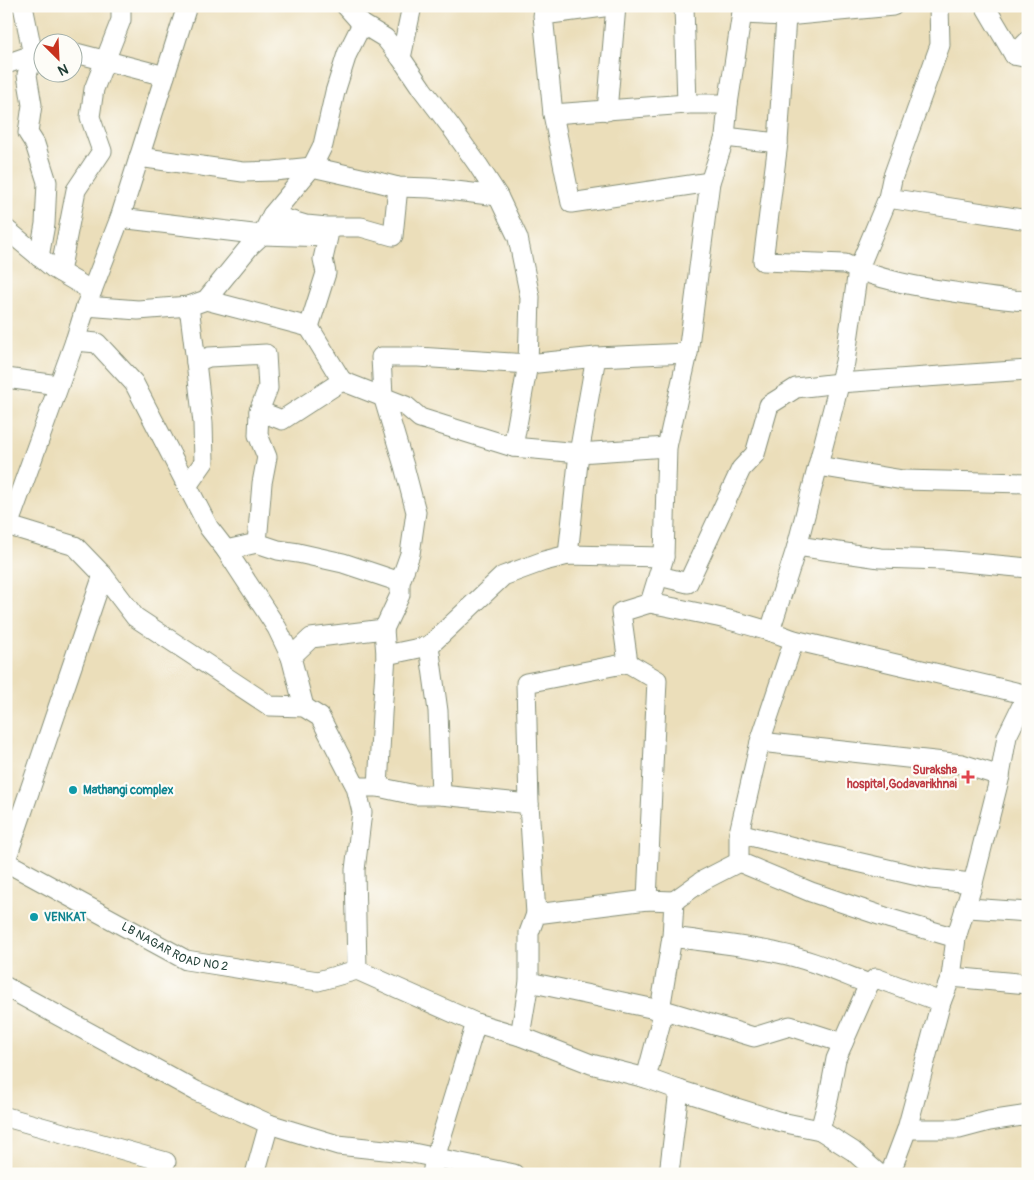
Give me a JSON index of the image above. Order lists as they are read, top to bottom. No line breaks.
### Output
{"streets":{"street":["LB NAGAR ROAD NO 2"]},"places":{"health":["Suraksha hospital,Godavarikhnai"],"other":["Mathangi complex","VENKAT"]},"north":"bottom right"}
